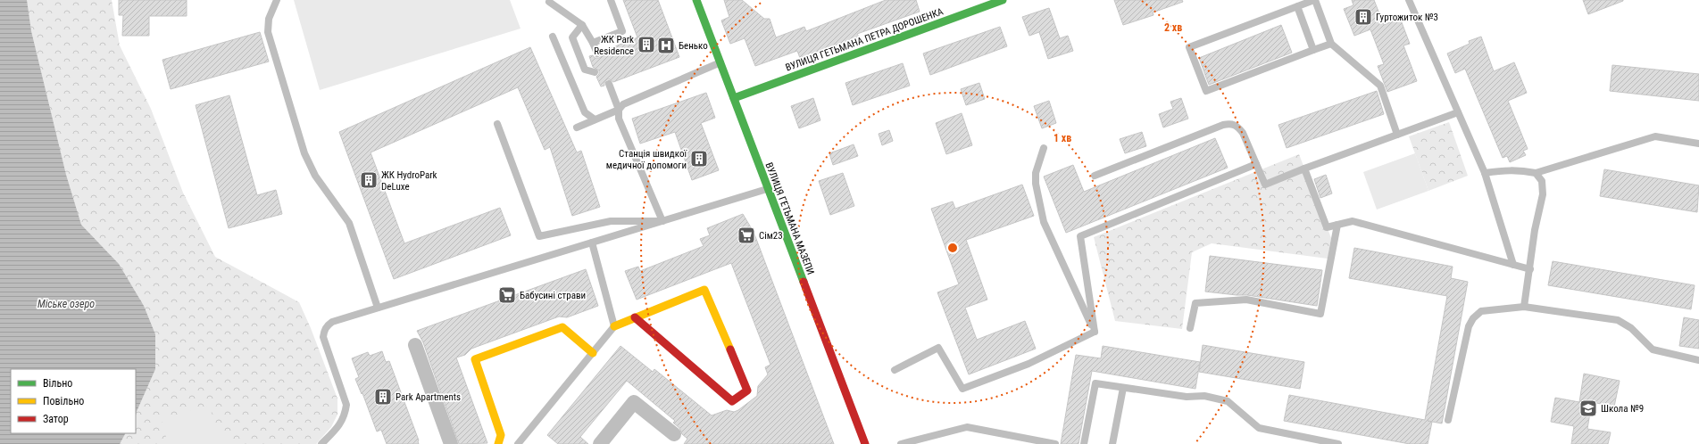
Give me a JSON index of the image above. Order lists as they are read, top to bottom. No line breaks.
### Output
{"streets":{"street":["ВУЛИЦЯ ГЕТЬМАНА ПЕТРА ДОРОШЕНКА","ВУЛИЦЯ ГЕТЬМАНА МАЗЕПИ"]},"crossings":[["ВУЛИЦЯ ГЕТЬМАНА ПЕТРА ДОРОШЕНКА","ВУЛИЦЯ ГЕТЬМАНА МАЗЕПИ"]],"water":["Міське озеро"],"places":{"building":["Гуртожиток №3","ЖК Park Residence","Станція швидкої медичної допомоги","ЖК HydroPark DeLuxe","Park Apartments"],"hospital":["Бенько"],"supermarket":["Сім23","Бабусині страви"],"school or university":["Школа №9"]},"legend":["Вільно","Повільно","Затор"],"rings":["2 хв","1 хв"]}
